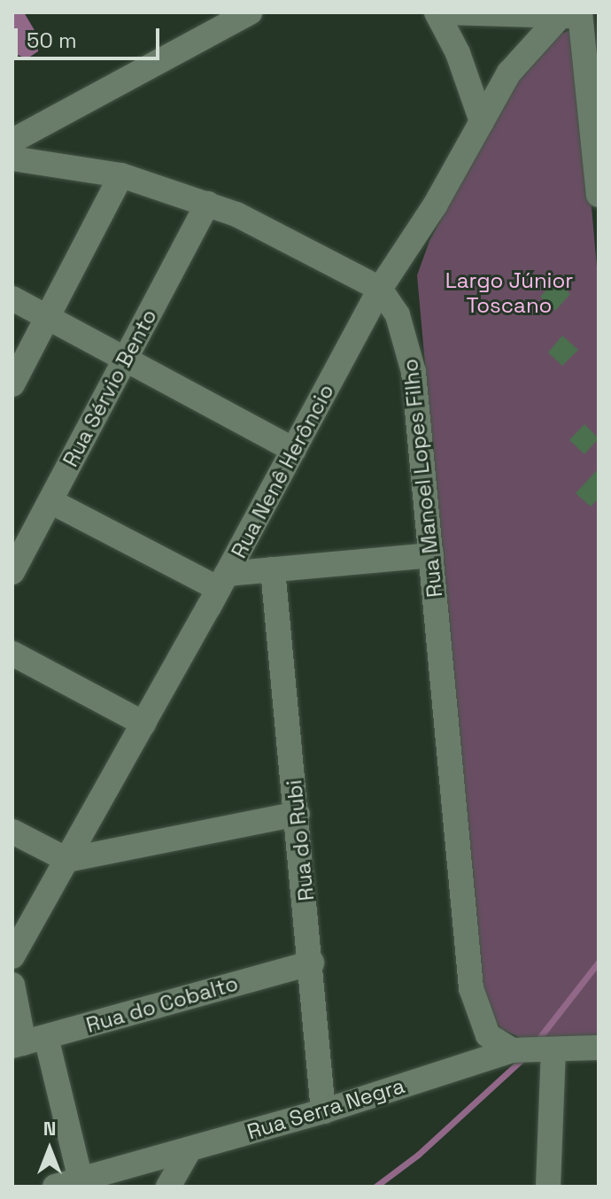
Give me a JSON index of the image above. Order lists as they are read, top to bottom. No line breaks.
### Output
{"streets":{"street":["Rua Sérvio Bento","Rua Nenê Herôncio","Rua Manoel Lopes Filho","Rua do Rubi","Rua do Cobalto","Rua Serra Negra"]},"crossings":[["Rua Sérvio Bento","Rua Manoel Lopes Filho"],["Rua Nenê Herôncio","Rua Manoel Lopes Filho"],["Rua Manoel Lopes Filho","Rua Serra Negra"],["Rua do Rubi","Rua do Cobalto"],["Rua do Rubi","Rua Serra Negra"]],"parks":["Largo Júnior Toscano"],"scale_bar":"50 m","north":"top"}
